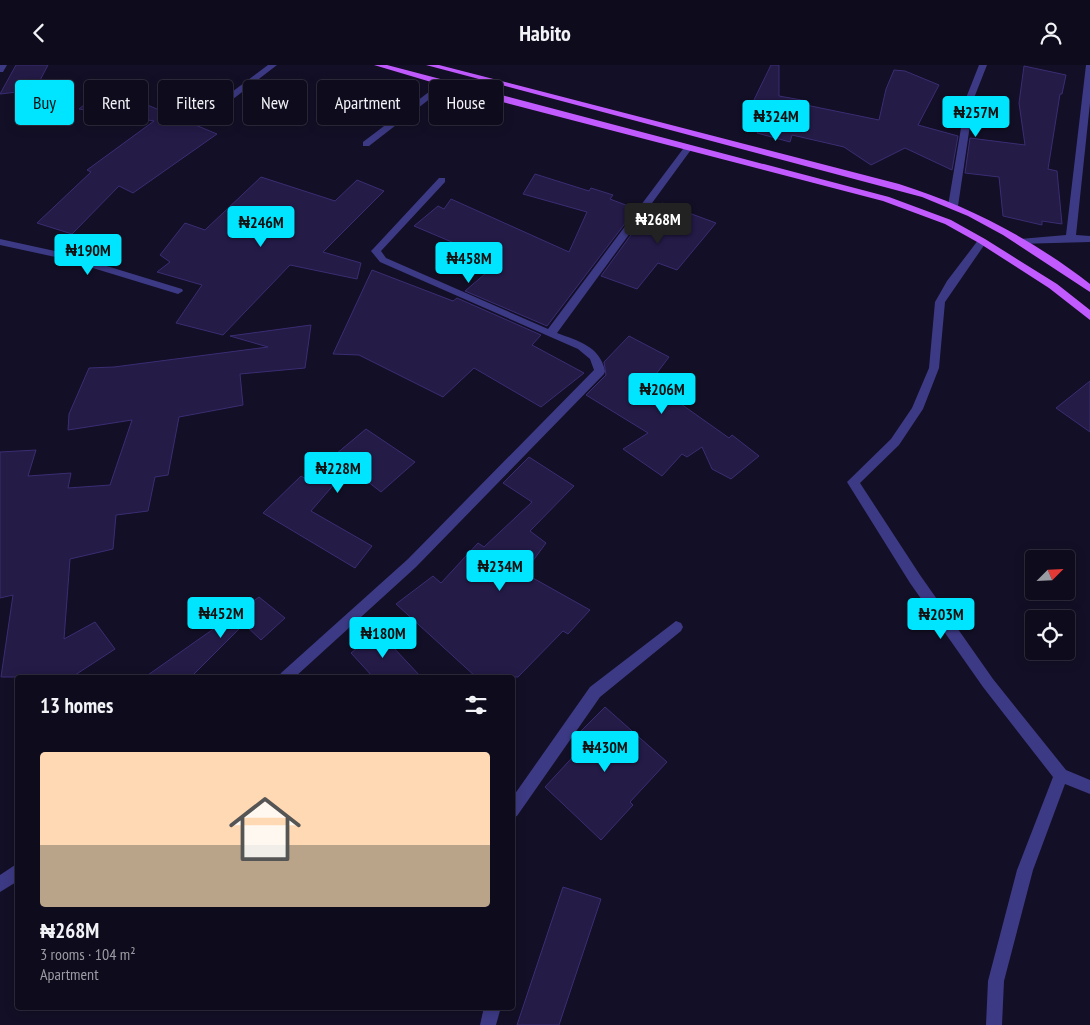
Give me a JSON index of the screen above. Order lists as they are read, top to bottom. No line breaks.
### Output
{"north":"top right","page":{"header":"Habito","chip":["Buy","Rent","Filters","New","Apartment","House"],"price":["₦257M","₦324M","₦268M","₦246M","₦190M","₦458M","₦206M","₦228M","₦234M","₦452M","₦203M","₦180M","₦430M"],"heading":"13 homes","list":[{"name":"₦268M","note":"3 rooms · 104 m² · Apartment"}]}}
